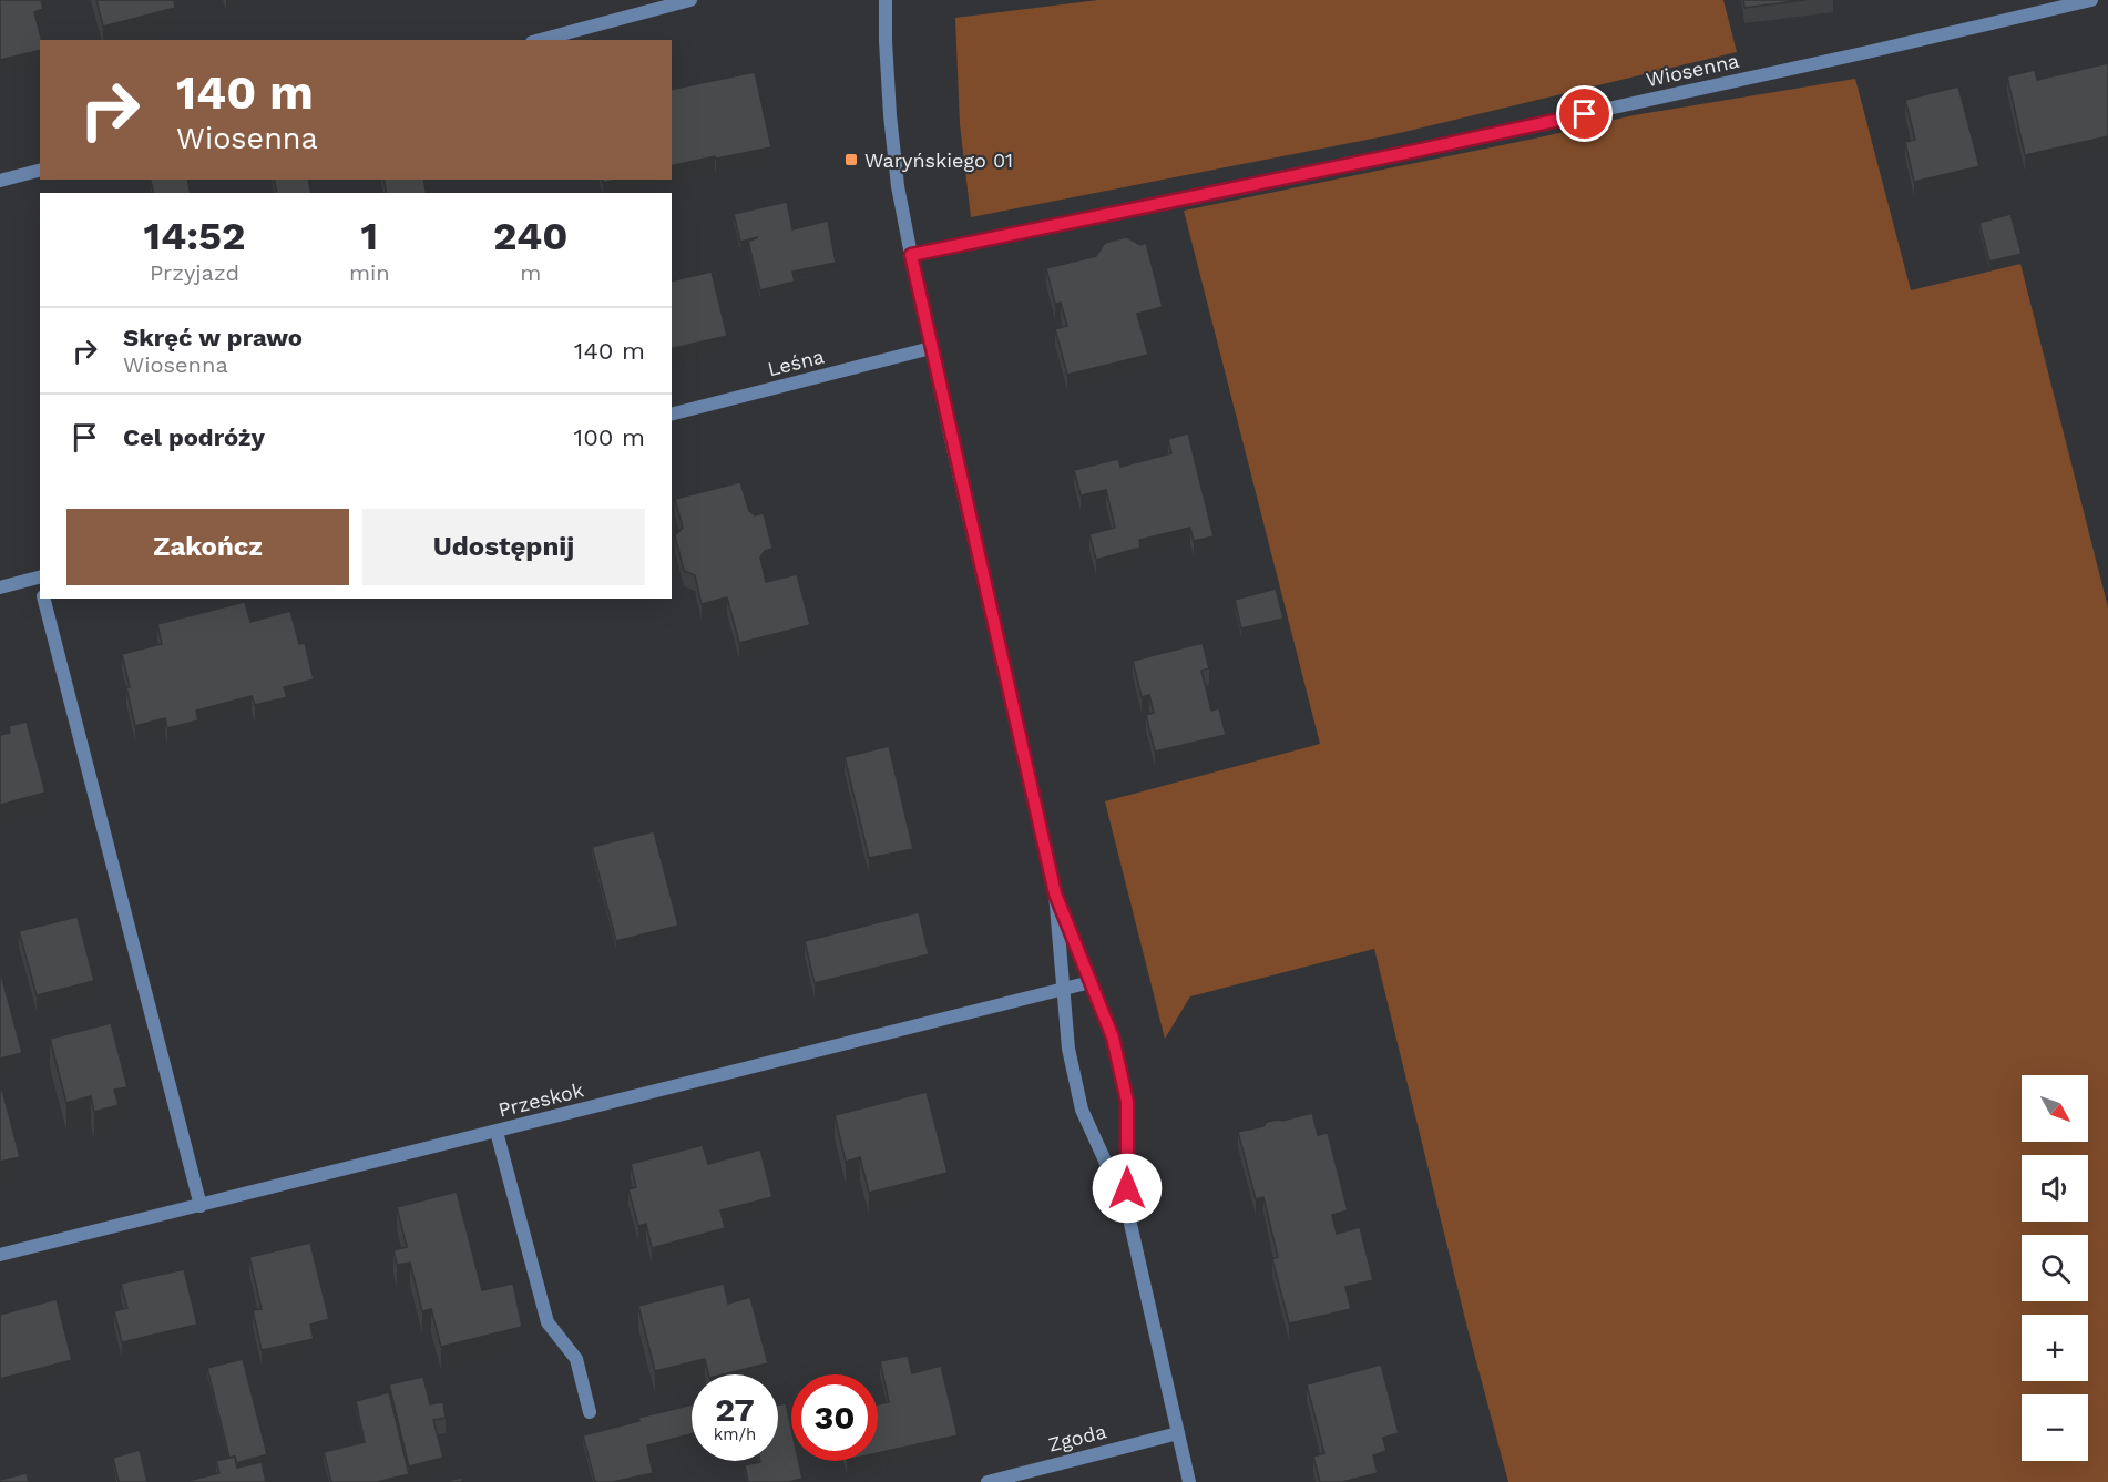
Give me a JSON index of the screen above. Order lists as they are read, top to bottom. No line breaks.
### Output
{"streets":{"street":["Wiosenna","Leśna","Przeskok","Zgoda"]},"places":{"transit":["Waryńskiego 01"]},"north":"bottom right","page":{"turn":["140 m","Wiosenna"],"eta":["14:52","Przyjazd","1","min","240","m"],"list":[{"name":"Skręć w prawo","note":"Wiosenna","value":"140 m"},{"name":"Cel podróży","value":"100 m"}],"buttons":["Zakończ","Udostępnij"],"map_buttons":["+","−"],"speed":"27 km/h","limit":"30"}}
